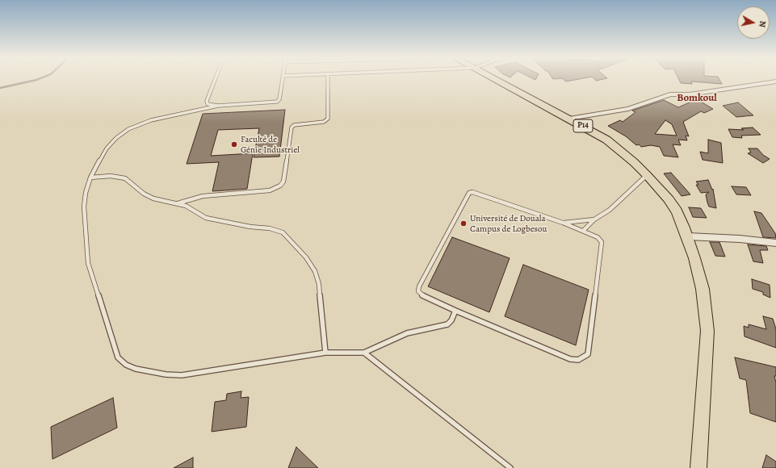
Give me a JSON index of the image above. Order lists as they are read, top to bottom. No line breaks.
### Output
{"streets":{"main road":["P14"]},"districts":["Bomkoul"],"places":["Faculté de Génie Industriel","Université de Douala Campus de Logbesou"],"north":"right"}
